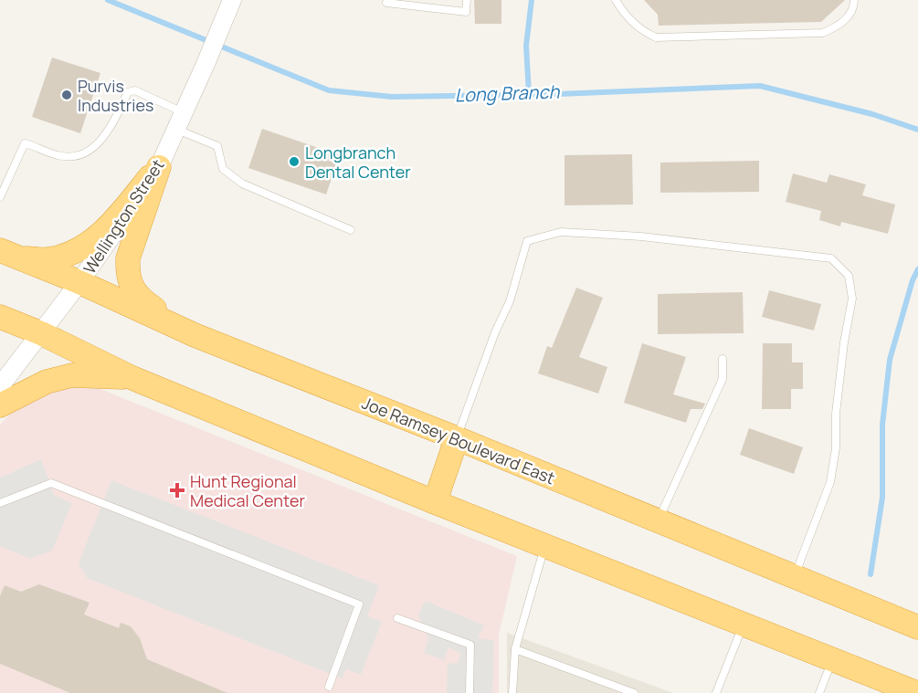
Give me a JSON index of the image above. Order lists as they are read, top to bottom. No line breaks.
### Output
{"streets":{"highway":["Joe Ramsey Boulevard East"],"street":["Wellington Street"]},"crossings":[["Wellington Street","Joe Ramsey Boulevard East"]],"water":["Long Branch"],"places":{"other":["Purvis Industries","Longbranch Dental Center"],"health":["Hunt Regional Medical Center"]}}
